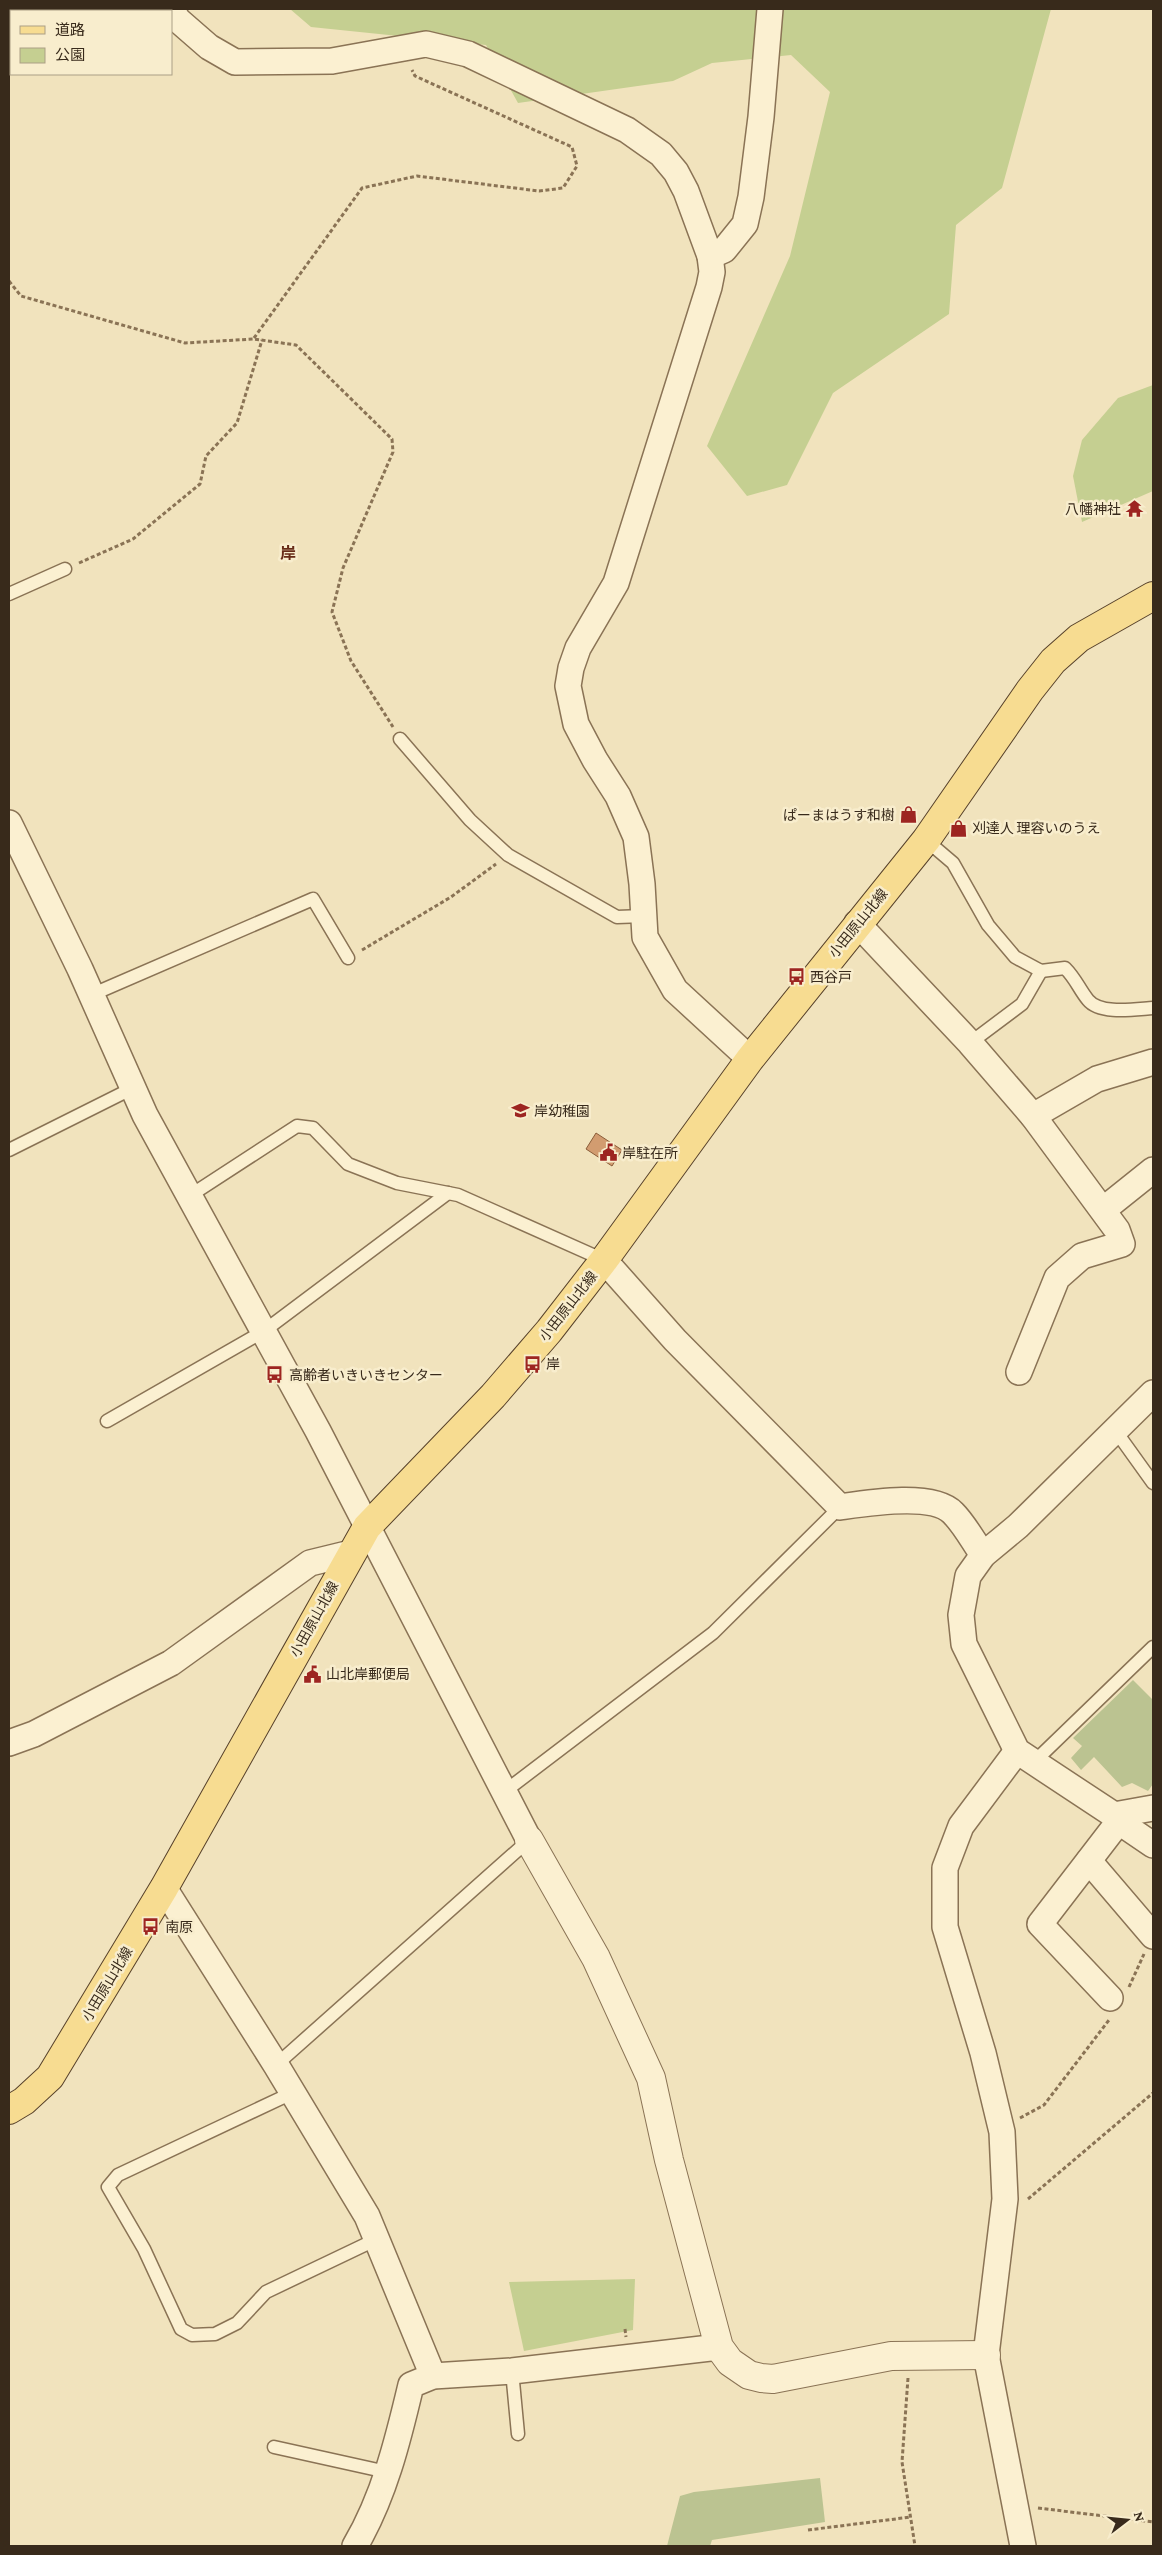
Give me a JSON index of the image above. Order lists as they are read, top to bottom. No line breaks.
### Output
{"streets":{"main road":["小田原山北線"]},"districts":["岸"],"places":{"temple":["八幡神社"],"shop":["ぱーまはうす和樹","刈達人 理容いのうえ"],"bus stop":["西谷戸","岸","高齢者いきいきセンター","南原"],"school or university":["岸幼稚園"],"public building":["岸駐在所","山北岸郵便局"]},"legend":["道路","公園"],"north":"right"}
